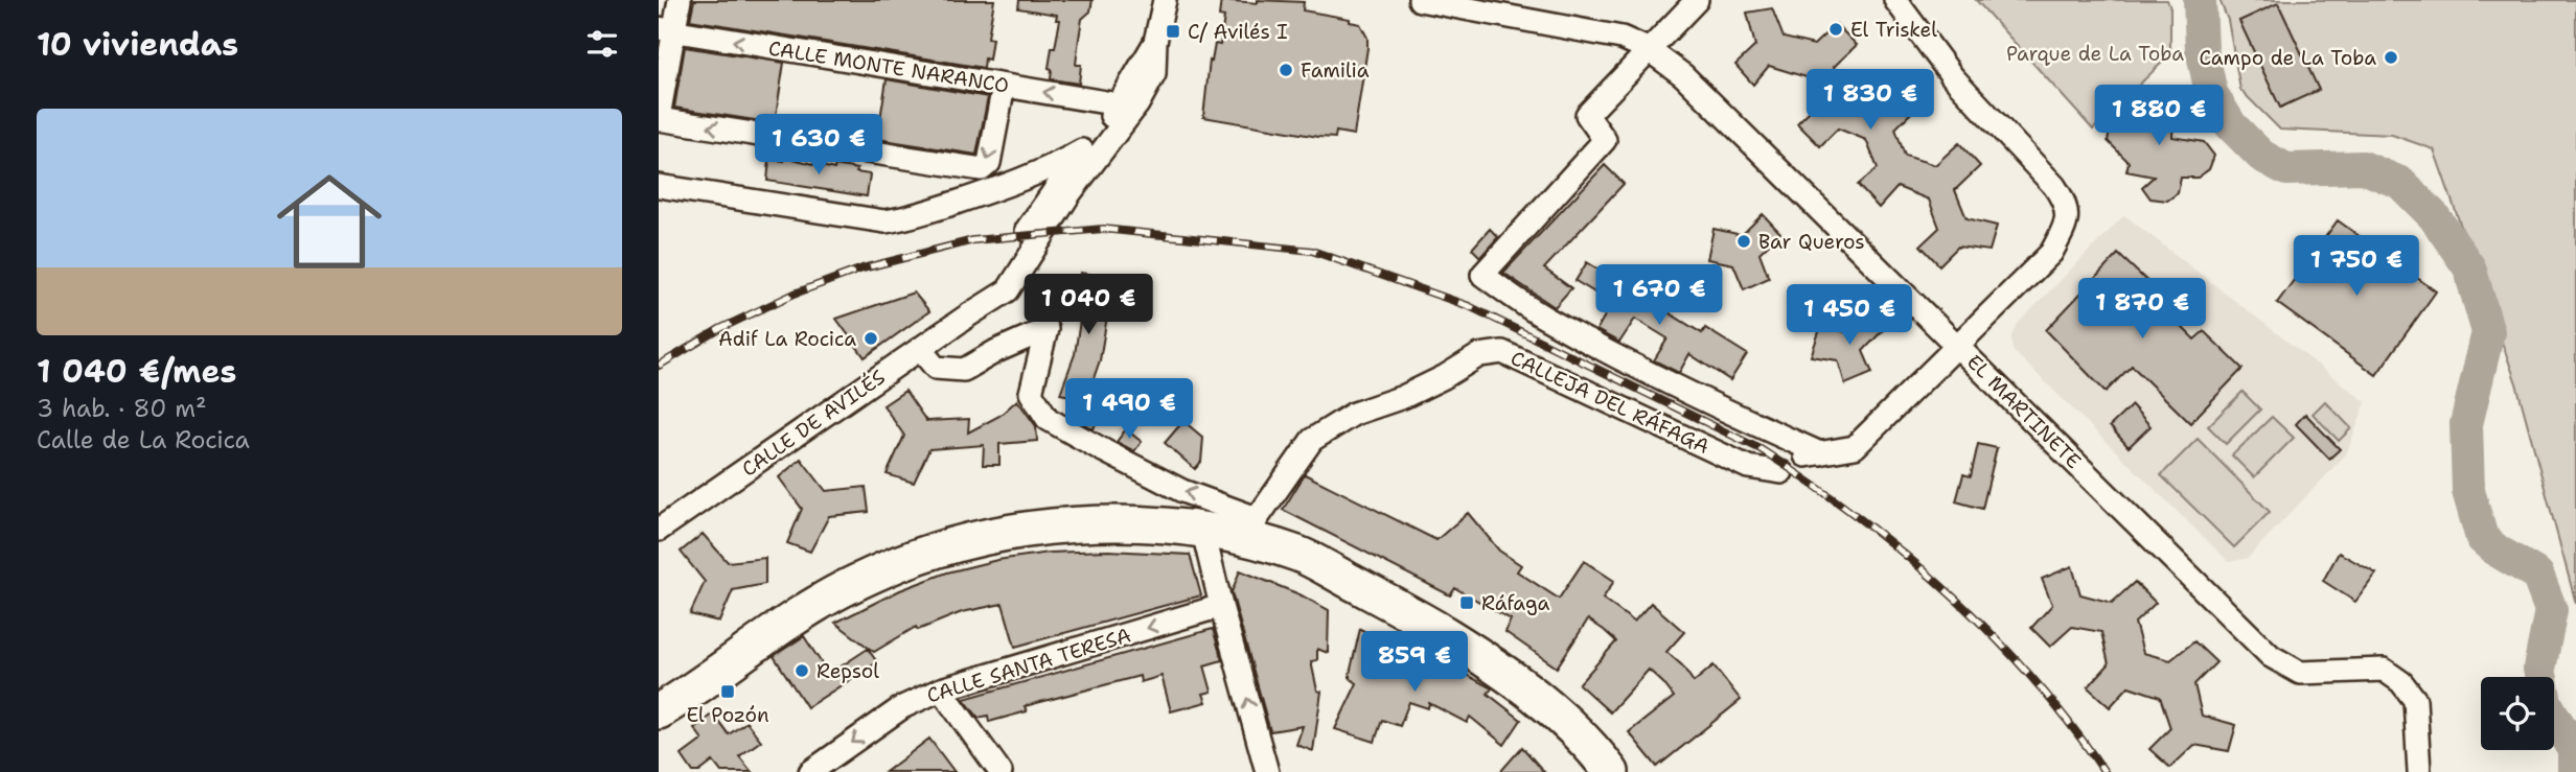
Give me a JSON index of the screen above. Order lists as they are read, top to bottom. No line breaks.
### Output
{"streets":{"street":["CALLE MONTE NARANCO","CALLEJA DEL RÁFAGA","EL MARTINETE","CALLE DE AVILÉS","CALLE SANTA TERESA"]},"crossings":[["CALLE MONTE NARANCO","CALLE DE AVILÉS"],["CALLEJA DEL RÁFAGA","EL MARTINETE"]],"one_way":["CALLE SANTA TERESA"],"parks":["Parque de La Toba"],"places":{"other":["El Triskel","Campo de La Toba","Familia","Bar Queros","Adif La Rocica","Repsol"],"transit":["C/ Avilés I","Ráfaga","El Pozón"]},"page":{"heading":"10 viviendas","price":["1 830 €","1 880 €","1 630 €","1 750 €","1 670 €","1 040 €","1 870 €","1 450 €","1 490 €","859 €"],"list":[{"name":"1 040 €/mes","note":"3 hab. · 80 m² · Calle de La Rocica"}]}}
